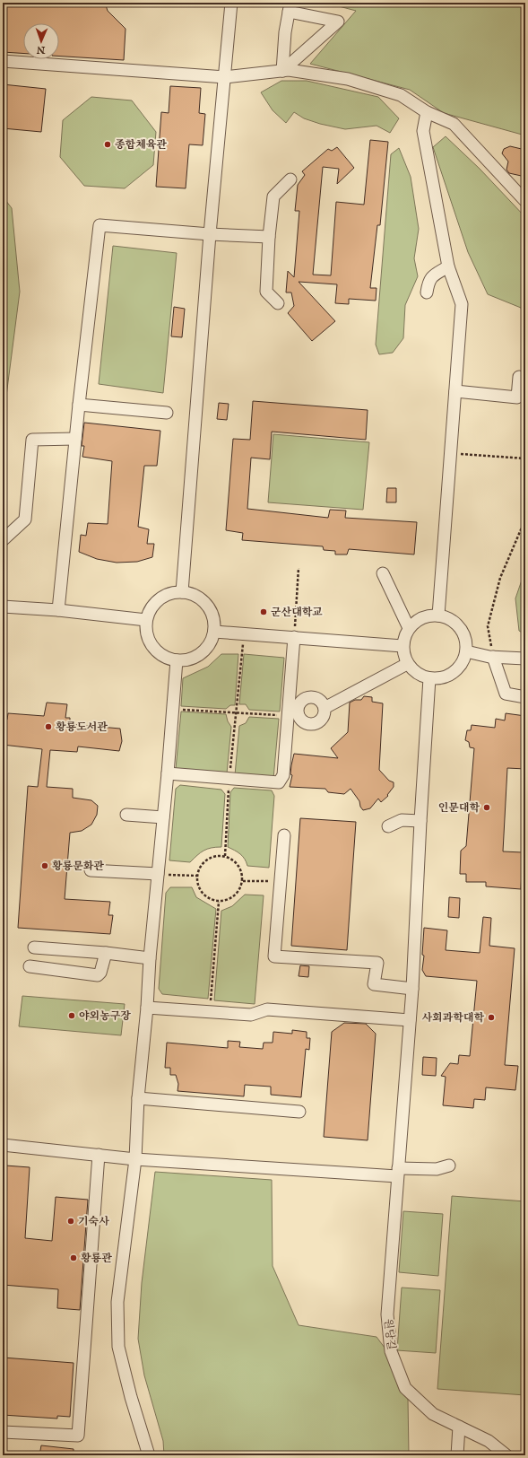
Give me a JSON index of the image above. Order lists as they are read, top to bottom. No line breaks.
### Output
{"streets":{"lane":["원당길"]},"places":["종합체육관","군산대학교","황룡도서관","인문대학","황룡문화관","야외농구장","사회과학대학","기숙사","황룡관"],"north":"bottom"}
